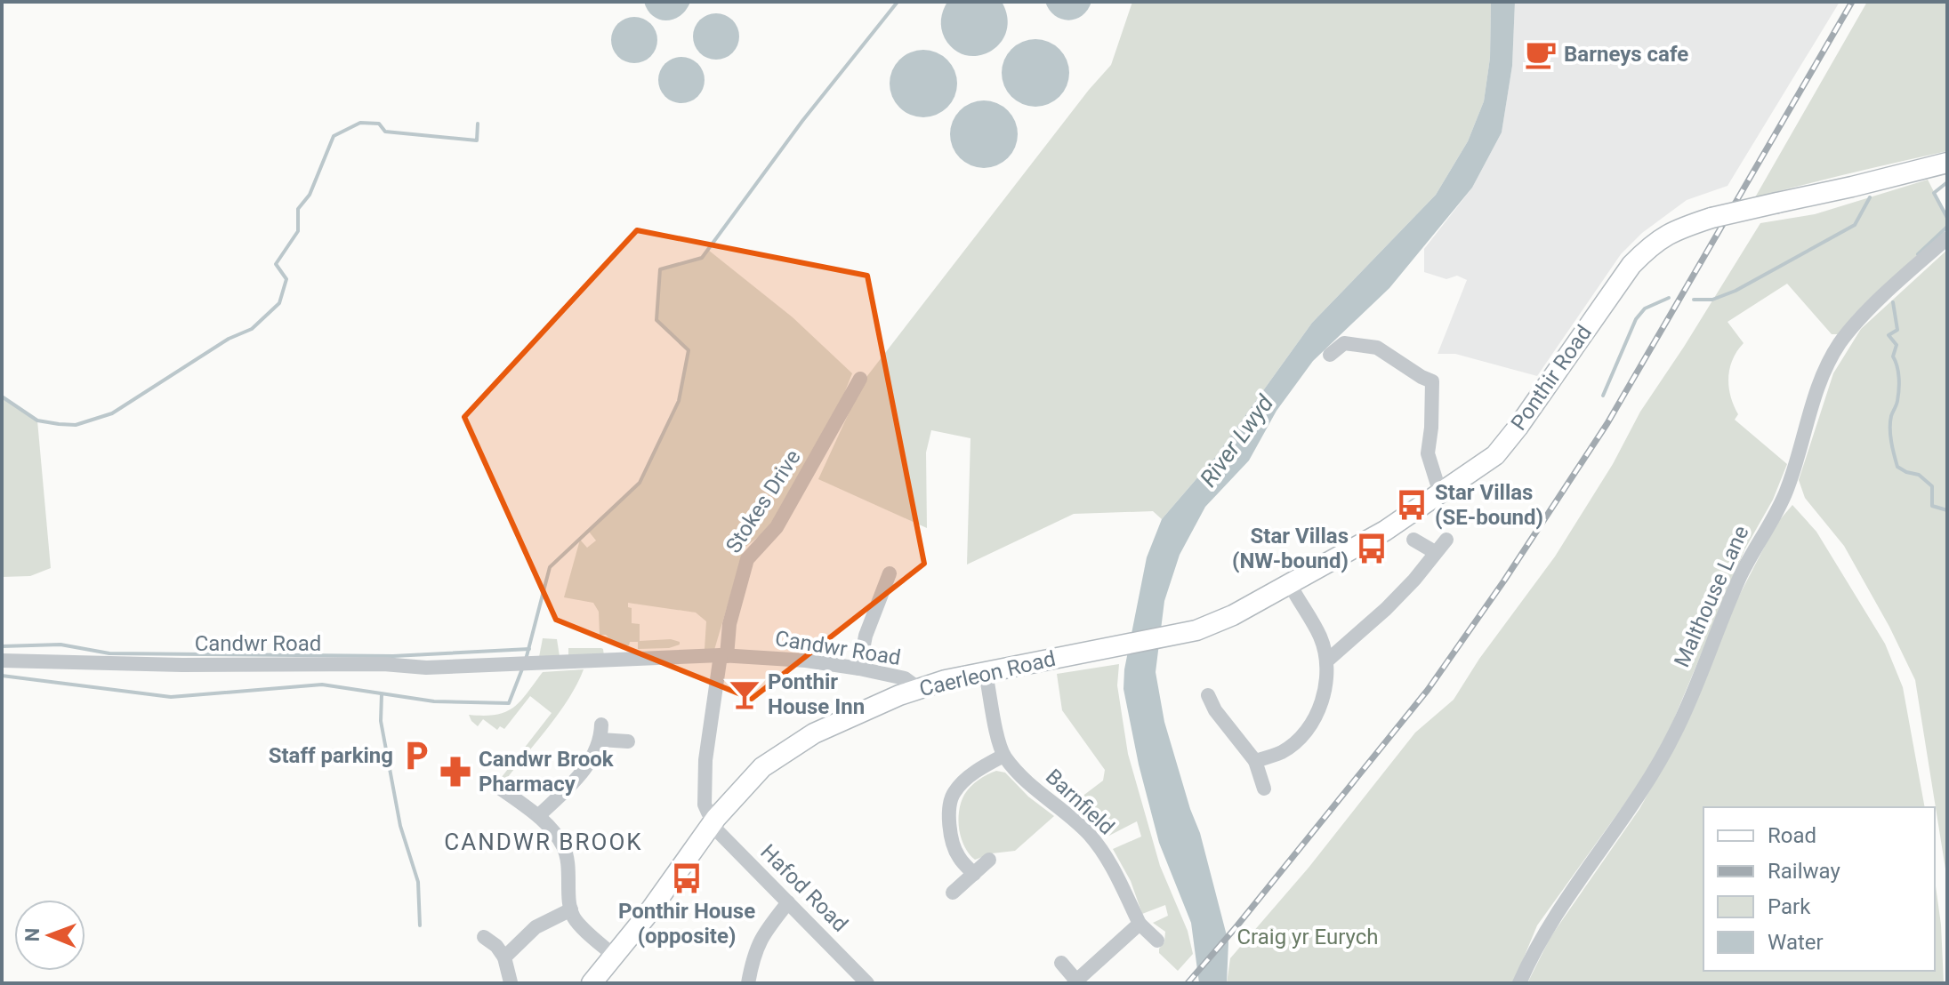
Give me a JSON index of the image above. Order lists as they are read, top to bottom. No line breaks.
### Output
{"streets":{"main road":["Ponthir Road","Caerleon Road"],"street":["Stokes Drive","Malthouse Lane","Candwr Road","Barnfield","Hafod Road"]},"crossings":[["Ponthir Road","Caerleon Road"],["Stokes Drive","Candwr Road"],["Stokes Drive","Caerleon Road"],["Stokes Drive","Hafod Road"],["Candwr Road","Caerleon Road"],["Caerleon Road","Barnfield"],["Caerleon Road","Hafod Road"]],"districts":["CANDWR BROOK"],"water":["River Lwyd"],"parks":["Craig yr Eurych"],"places":{"cafe":["Barneys cafe"],"bus stop":["Star Villas (SE-bound)","Star Villas (NW-bound)","Ponthir House (opposite)"],"bar":["Ponthir House Inn"],"parking":["Staff parking"],"pharmacy":["Candwr Brook Pharmacy"]},"legend":["Road","Railway","Park","Water"],"north":"left"}
